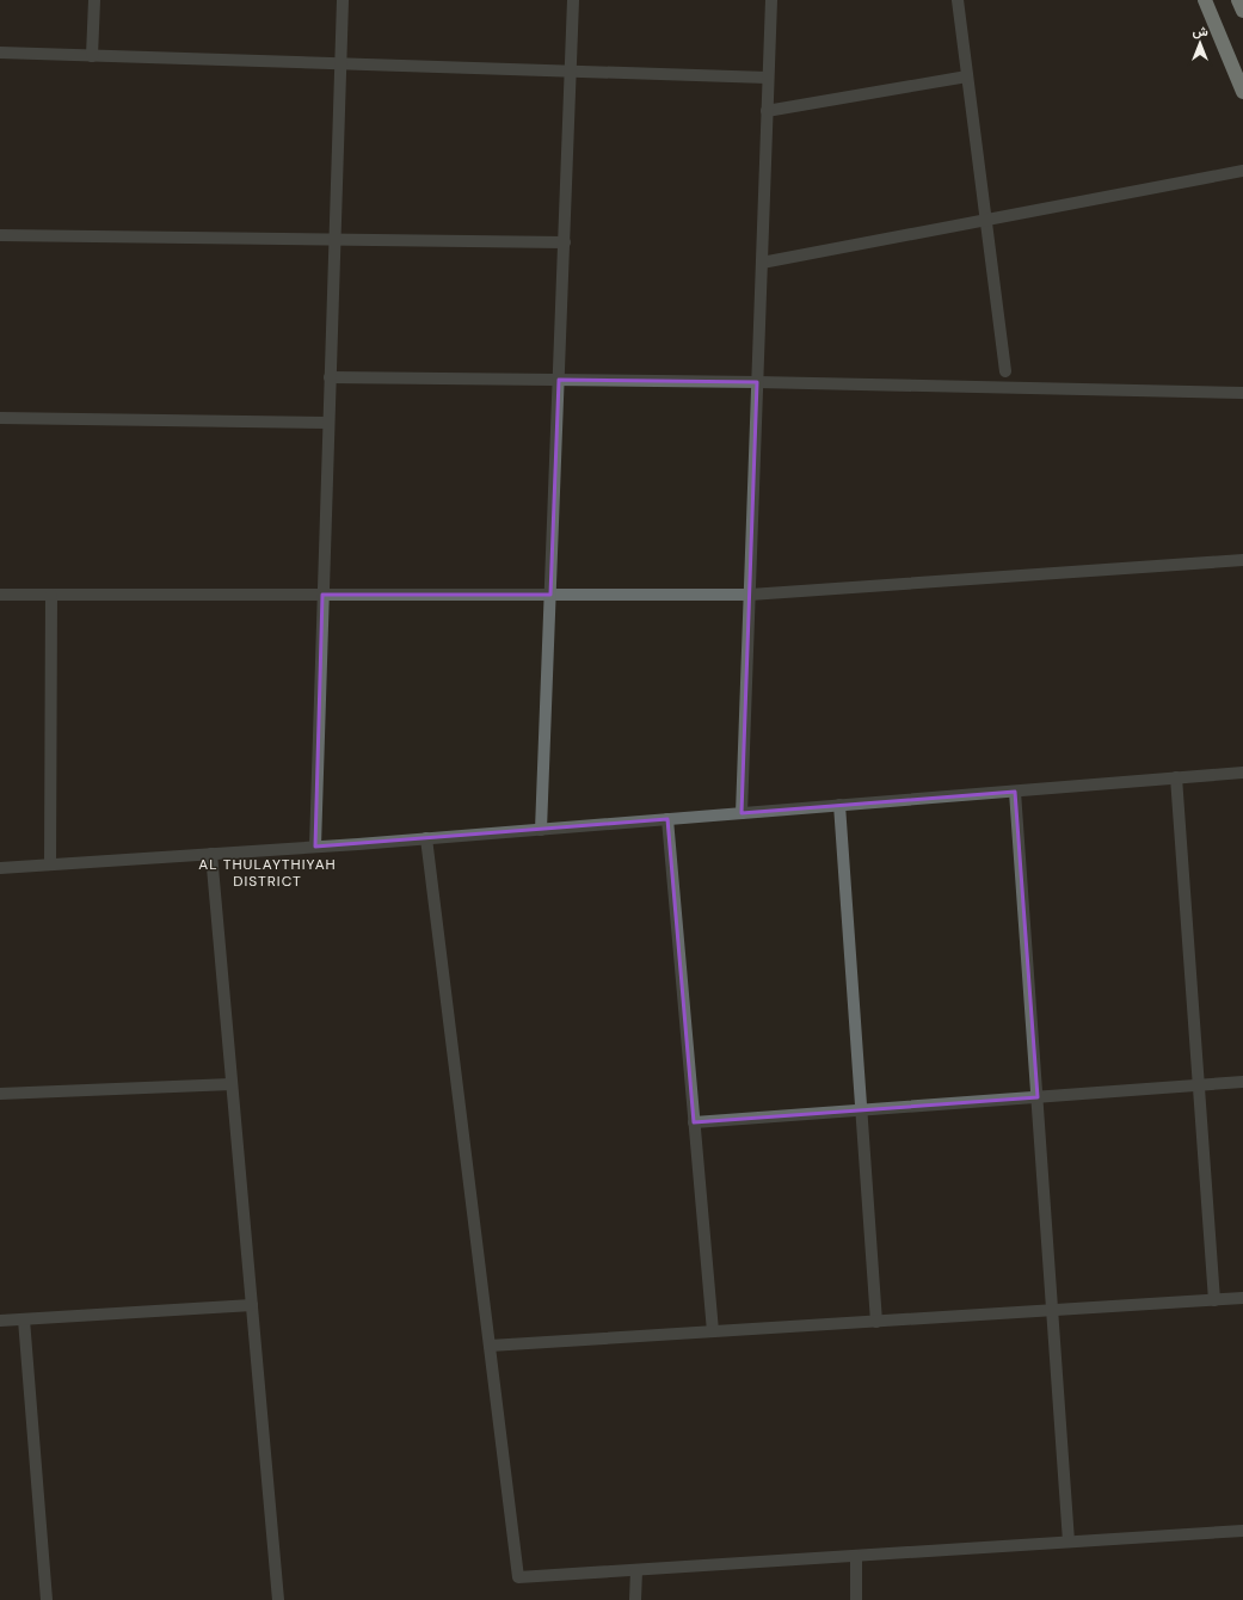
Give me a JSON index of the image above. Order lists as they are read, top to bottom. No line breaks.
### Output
{"districts":["AL THULAYTHIYAH DISTRICT"],"north":"top"}
